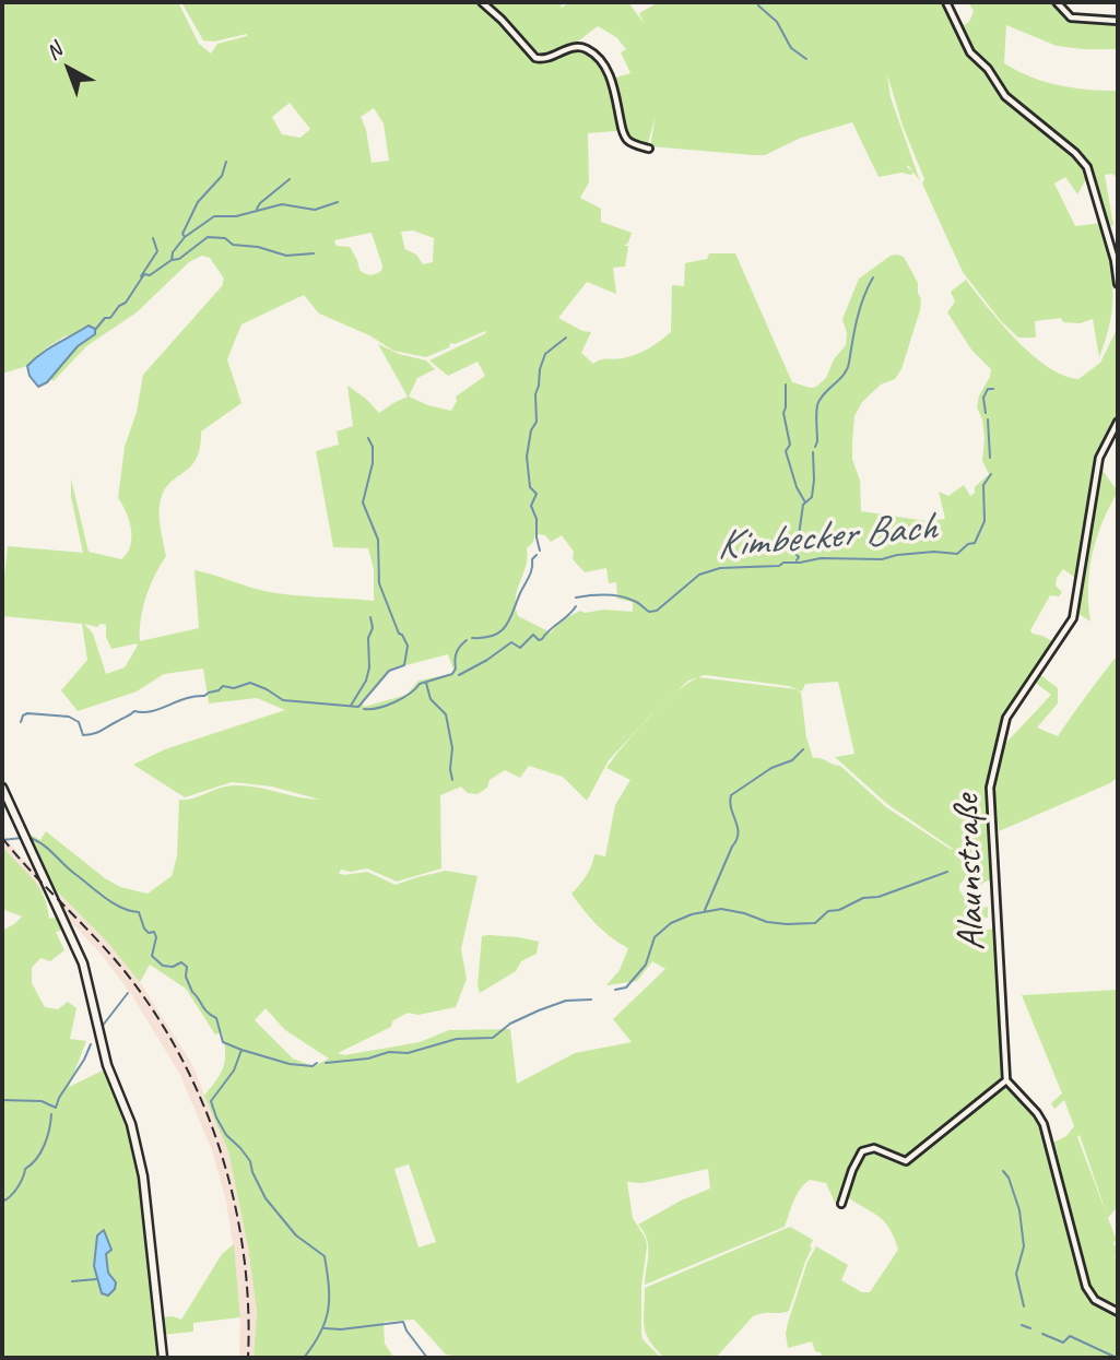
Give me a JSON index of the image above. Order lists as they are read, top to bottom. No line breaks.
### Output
{"streets":{"street":["Alaunstraße"]},"water":["Kimbecker Bach"],"north":"top left"}
